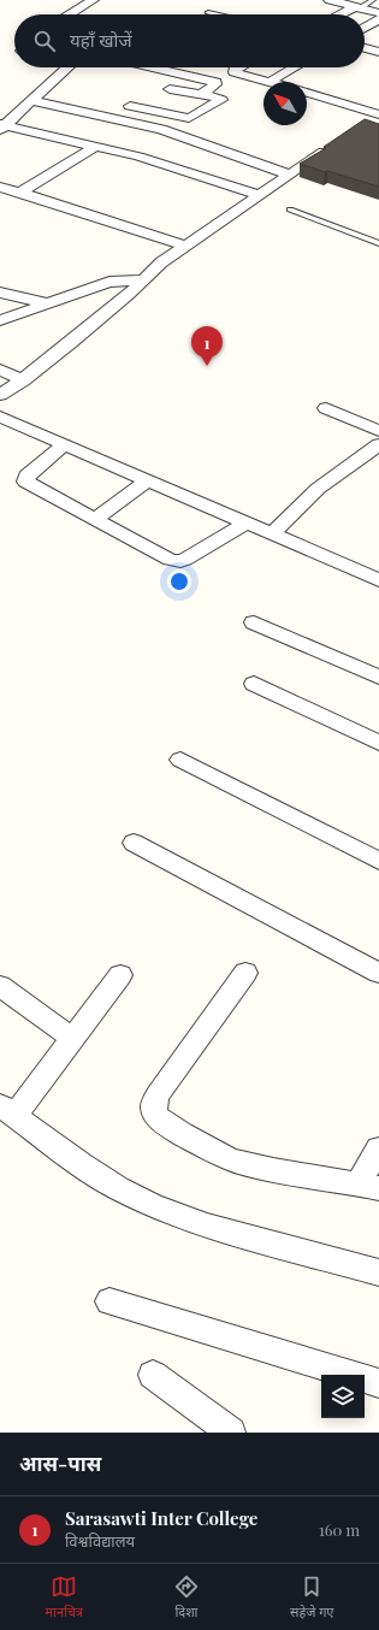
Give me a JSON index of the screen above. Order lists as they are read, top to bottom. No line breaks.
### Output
{"north":"top left","page":{"search":"यहाँ खोजें","pins":"1","heading":"आस-पास","list":[{"mark":"1","name":"Sarasawti Inter College","note":"विश्वविद्यालय","value":"160 m"}],"nav":["मानचित्र","दिशा","सहेजे गए"]}}
